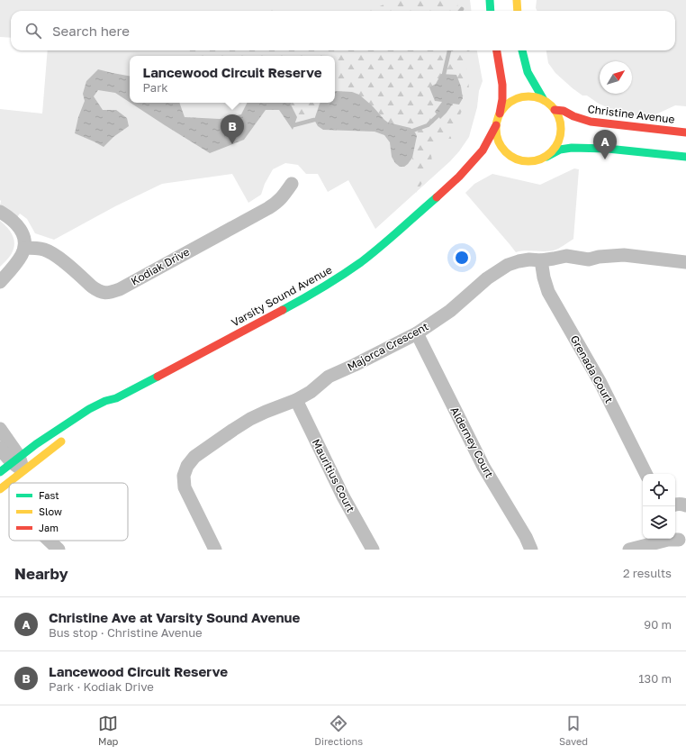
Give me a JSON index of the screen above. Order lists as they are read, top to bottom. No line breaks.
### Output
{"streets":{"street":["Christine Avenue","Kodiak Drive","Varsity Sound Avenue","Majorca Crescent","Grenada Court","Alderney Court","Mauritius Court"]},"crossings":[["Christine Avenue","Varsity Sound Avenue"],["Majorca Crescent","Grenada Court"],["Majorca Crescent","Alderney Court"],["Majorca Crescent","Mauritius Court"]],"legend":["Fast","Slow","Jam"],"north":"top right","page":{"search":"Search here","popup":["Lancewood Circuit Reserve","Park"],"pins":["B","A"],"heading":["Nearby","2 results"],"list":[{"mark":"A","name":"Christine Ave at Varsity Sound Avenue","note":"Bus stop · Christine Avenue","value":"90 m"},{"mark":"B","name":"Lancewood Circuit Reserve","note":"Park · Kodiak Drive","value":"130 m"}],"nav":["Map","Directions","Saved"]}}
